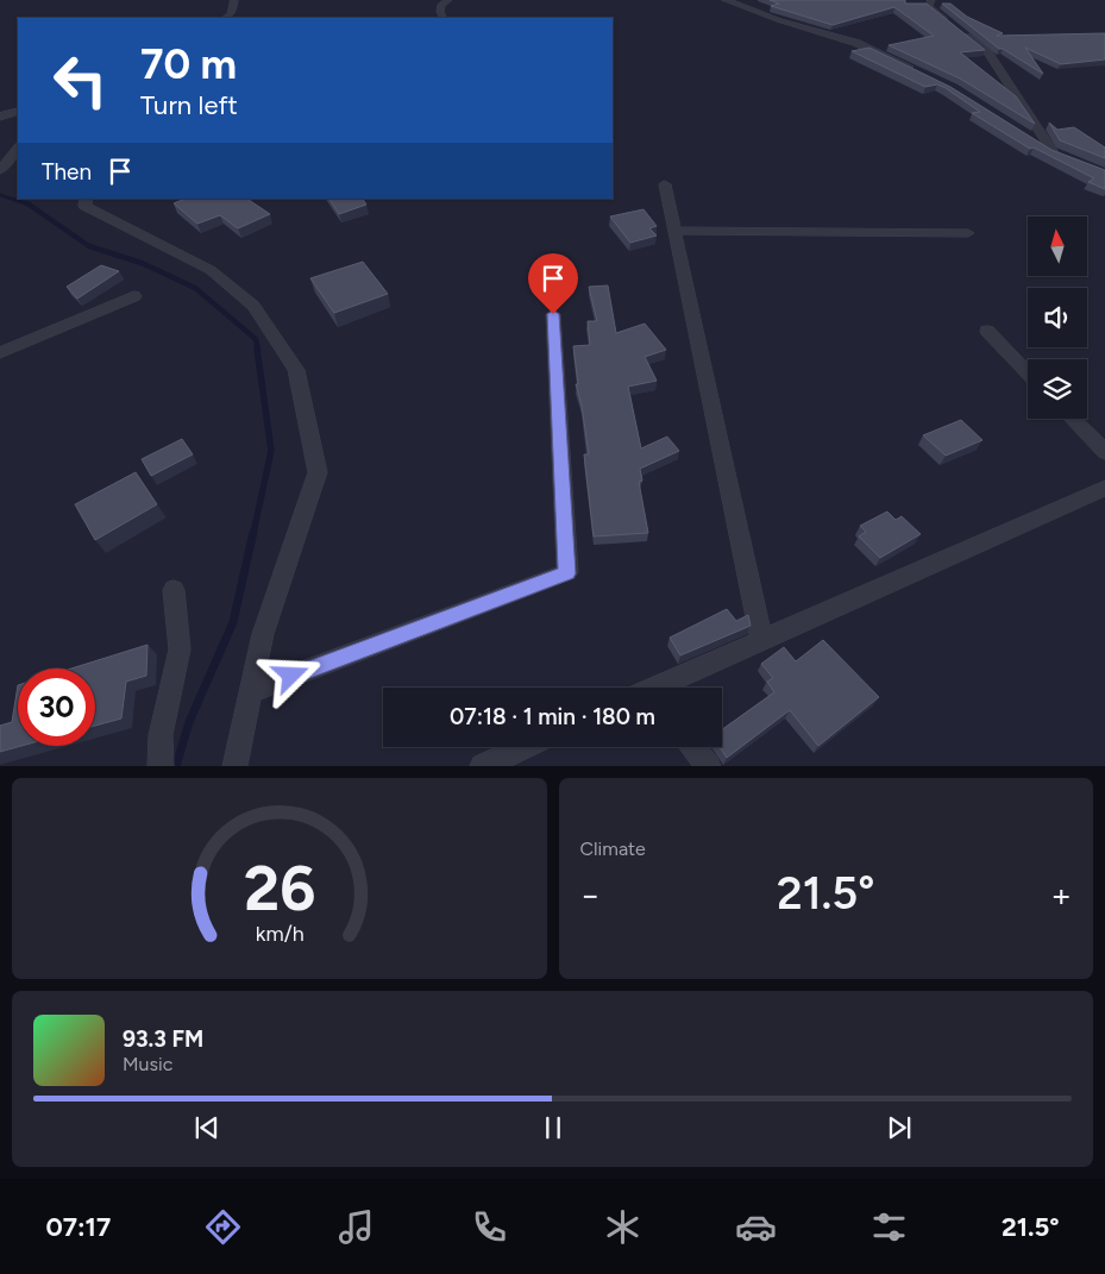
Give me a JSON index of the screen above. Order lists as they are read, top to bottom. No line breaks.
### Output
{"north":"top","page":{"turn":["70 m","Turn left"],"then":"Then","limit":"30","trip":"07:18 · 1 min · 180 m","tile":"Climate","heat":["−","21.5°","+"],"song":["93.3 FM","Music"],"tabs":["07:17","21.5°"],"gauge":["26","km/h"]}}
